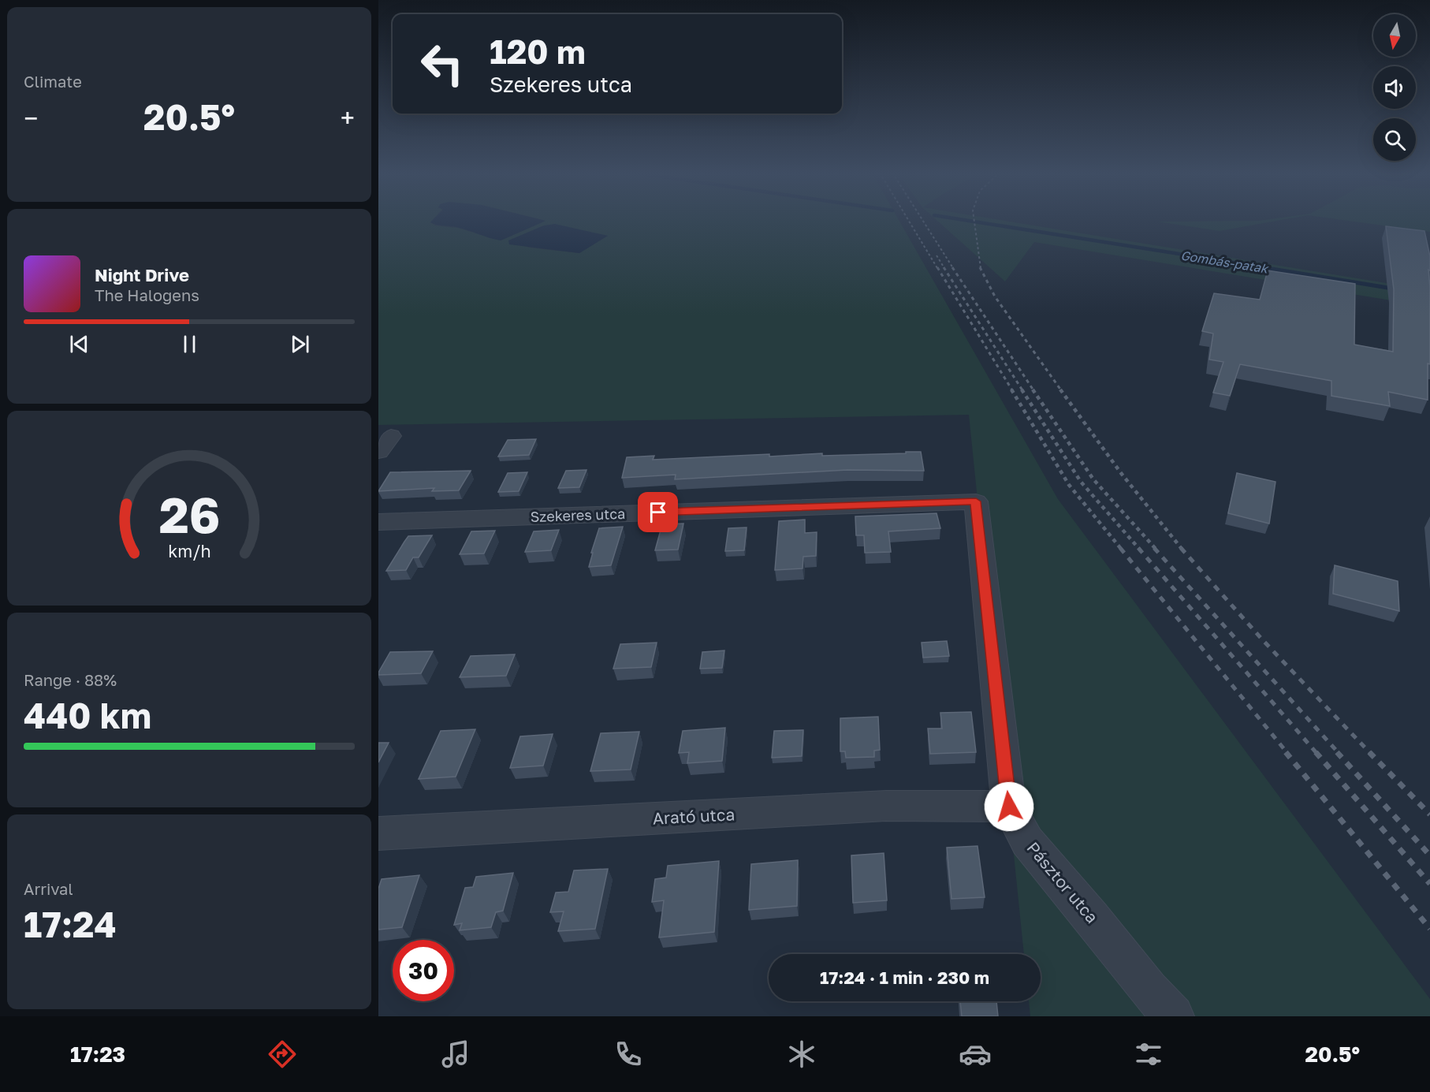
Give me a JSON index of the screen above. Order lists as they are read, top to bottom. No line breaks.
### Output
{"streets":{"street":["Szekeres utca","Arató utca","Pásztor utca"]},"crossings":[["Szekeres utca","Pásztor utca"],["Arató utca","Pásztor utca"]],"water":["Gombás-patak"],"north":"bottom","page":{"tile":["Climate",["Range · 88%","440 km"],["Arrival","17:24"]],"turn":["120 m","Szekeres utca"],"heat":["−","20.5°","+"],"song":["Night Drive","The Halogens"],"limit":"30","trip":"17:24 · 1 min · 230 m","tabs":["17:23","20.5°"],"gauge":["26","km/h"]}}
